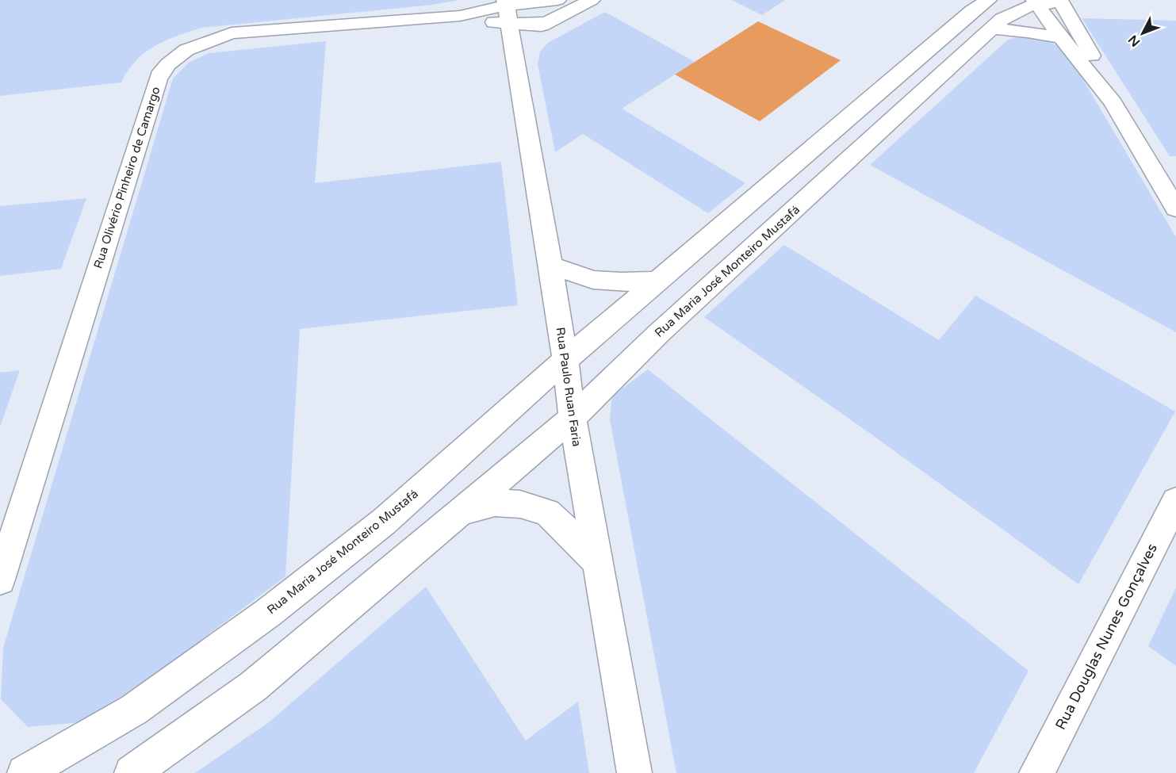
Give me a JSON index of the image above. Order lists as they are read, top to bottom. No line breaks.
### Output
{"streets":{"street":["Rua Olivério Pinheiro de Camargo","Rua Maria José Monteiro Mustafá","Rua Paulo Ruan Faria","Rua Douglas Nunes Gonçalves"]},"crossings":[["Rua Olivério Pinheiro de Camargo","Rua Paulo Ruan Faria"],["Rua Maria José Monteiro Mustafá","Rua Paulo Ruan Faria"]],"north":"bottom left"}
